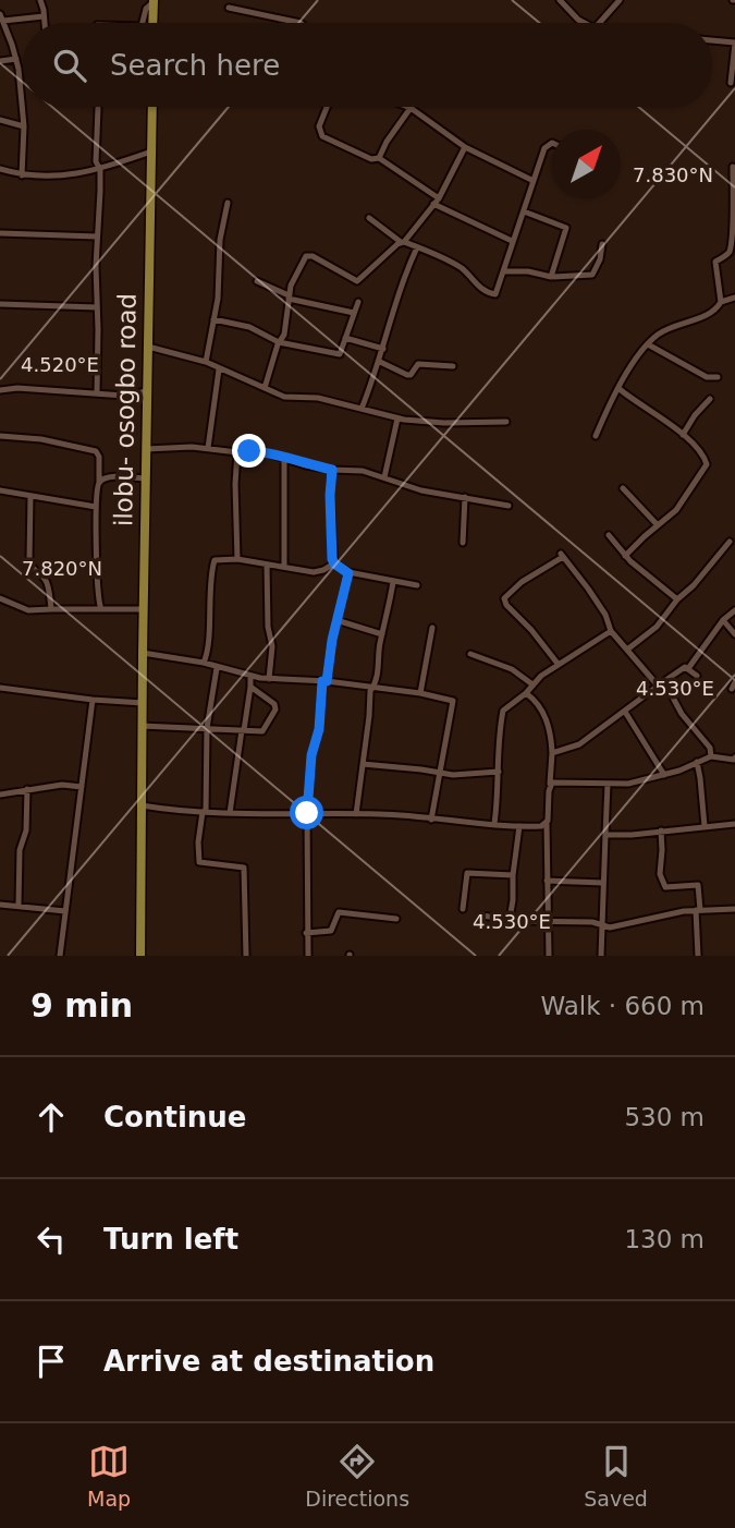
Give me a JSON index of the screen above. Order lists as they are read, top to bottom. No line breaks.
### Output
{"streets":{"main road":["ilobu- osogbo road"]},"north":"top right","page":{"search":"Search here","heading":["9 min","Walk · 660 m"],"list":[["Continue","530 m"],["Turn left","130 m"],"Arrive at destination"],"nav":["Map","Directions","Saved"]},"coordinates":["7.830°N","4.520°E","7.820°N","4.530°E"]}
